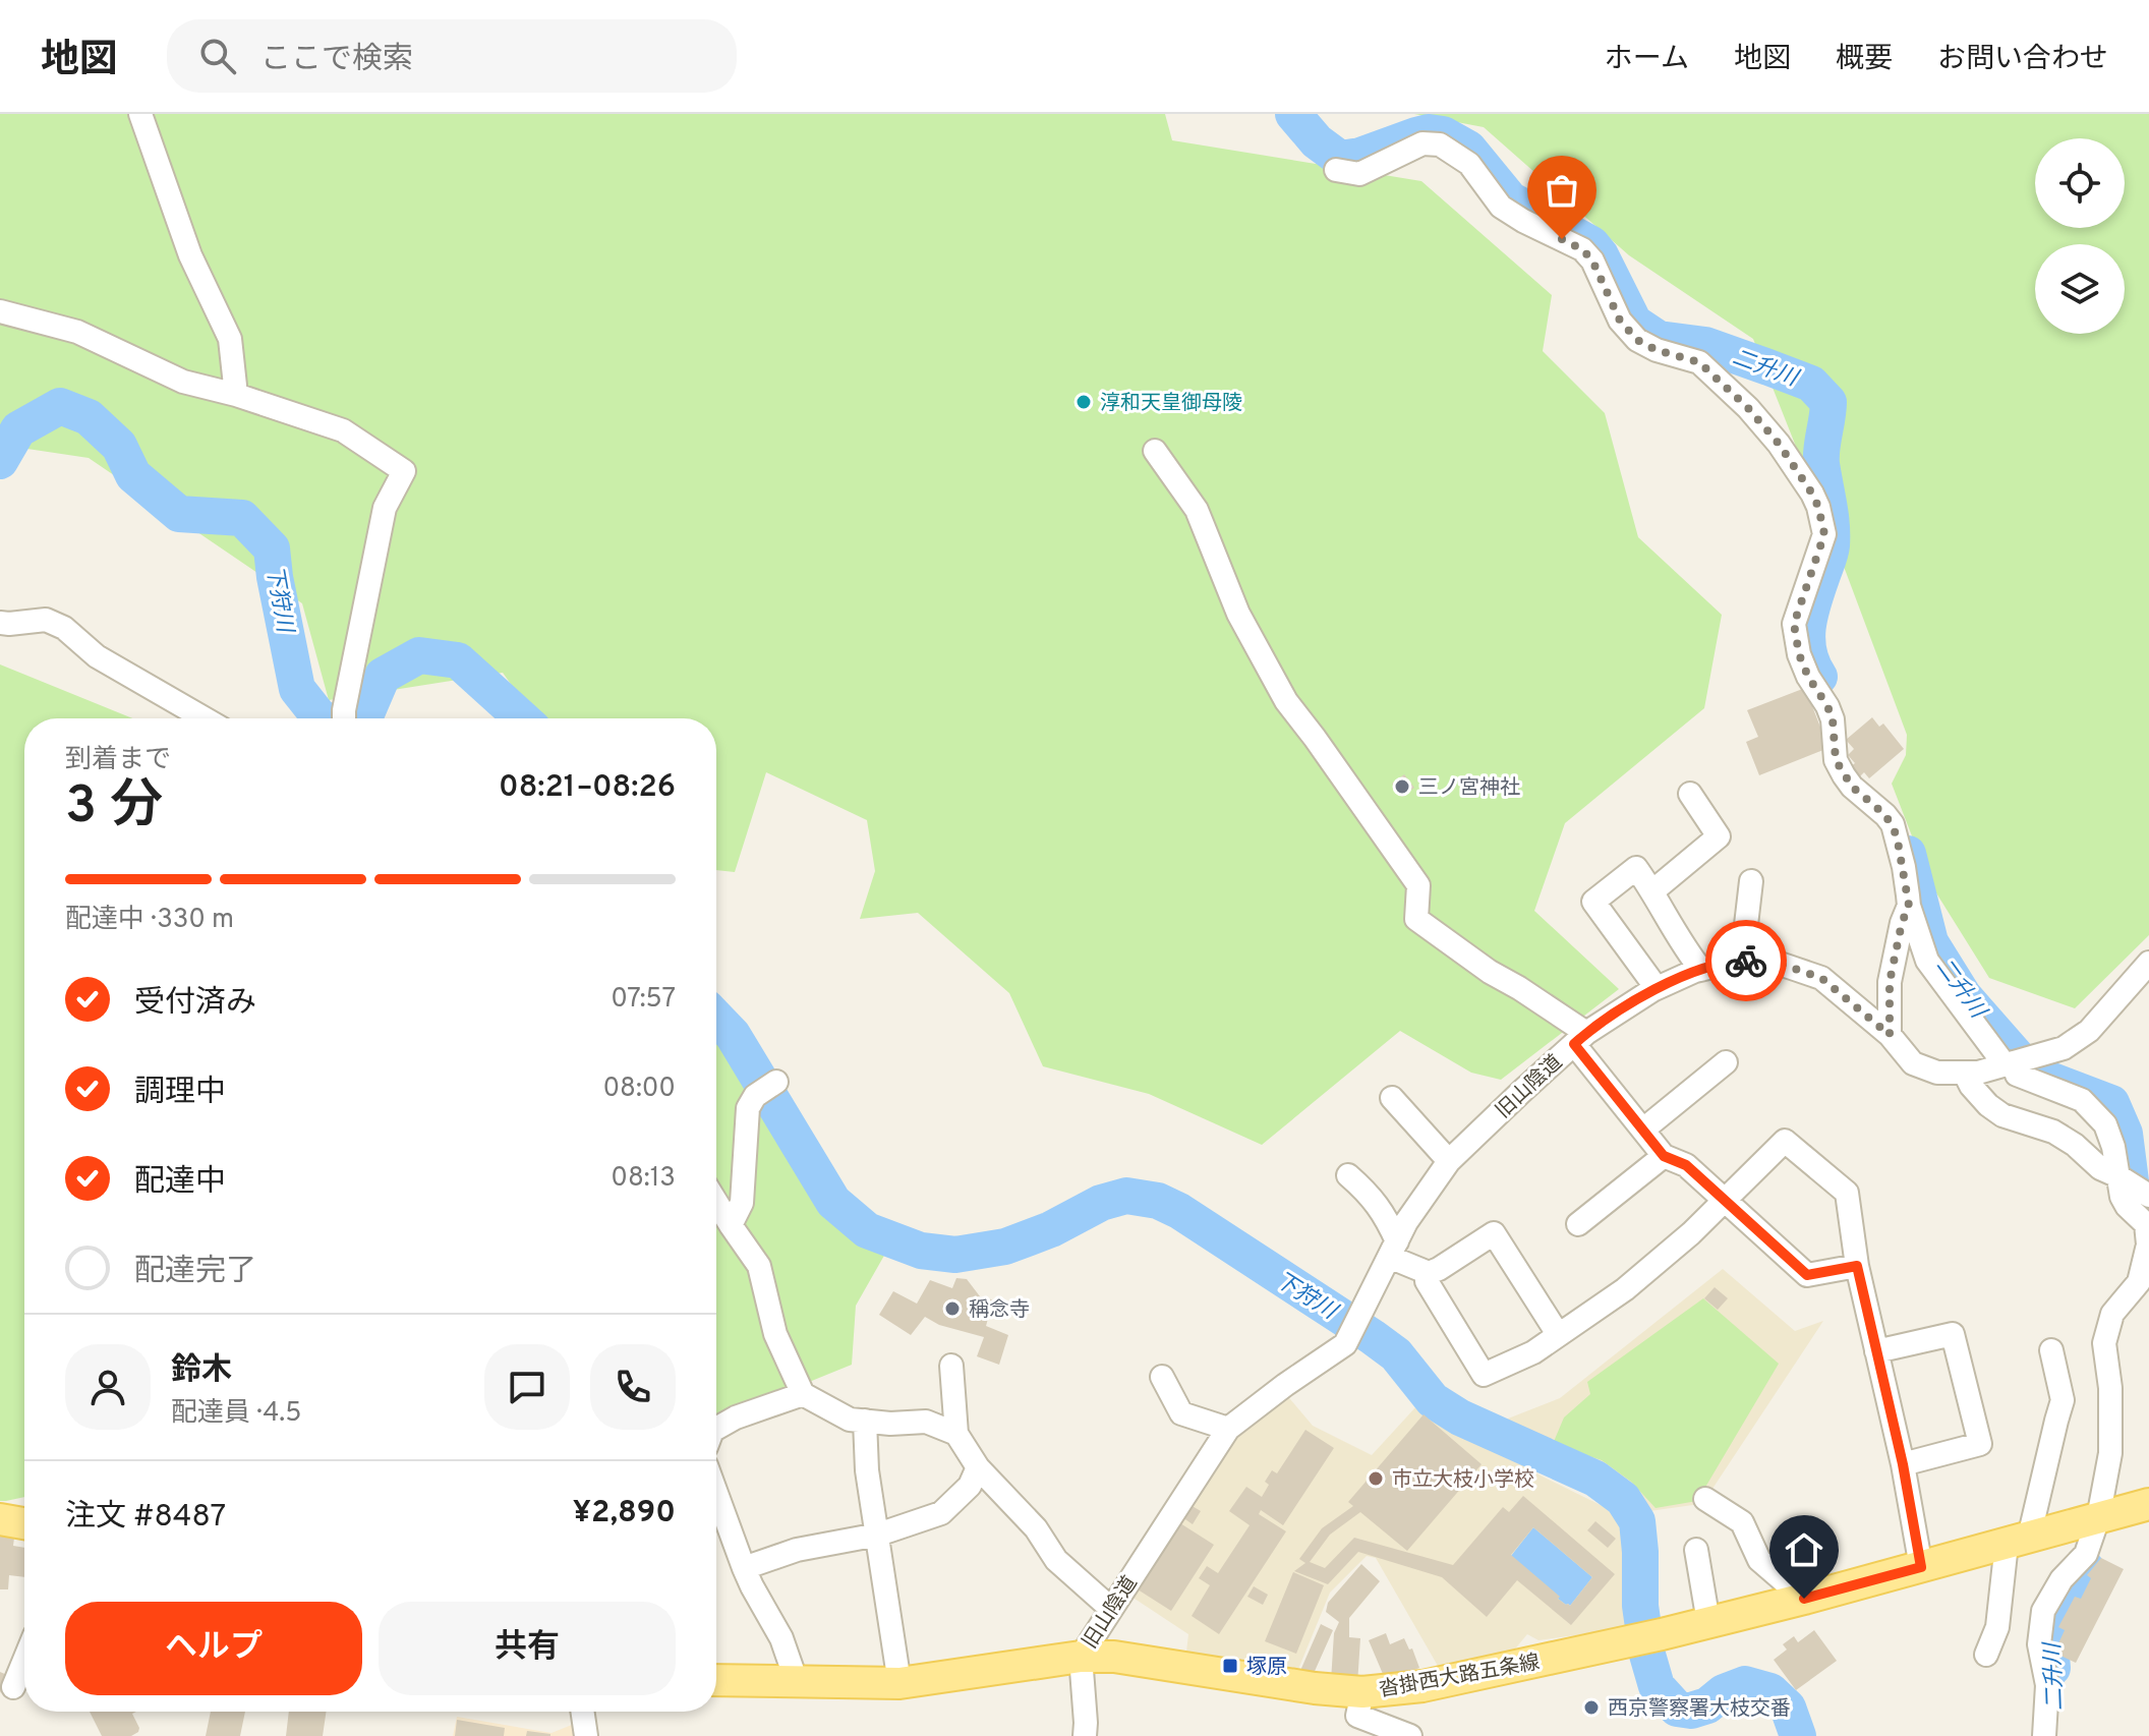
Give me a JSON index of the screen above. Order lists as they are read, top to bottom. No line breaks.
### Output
{"streets":{"main road":["沓掛西大路五条線"],"street":["旧山陰道"]},"crossings":[["旧山陰道","沓掛西大路五条線"]],"water":["二升川","下狩川"],"places":{"other":["淳和天皇御母陵","三ノ宮神社","稱念寺","市立大枝小学校","西京警察署大枝交番"],"transit":["塚原"]},"page":{"header":"地図","search":"ここで検索","nav":["ホーム","地図","概要","お問い合わせ"],"heading":["3 分","到着まで","08:21–08:26"],"panel":["鈴木","配達員 · 4.5","注文 #8487","¥2,890"],"bar":"配達中 · 330 m","list":[["受付済み","07:57"],["調理中","08:00"],["配達中","08:13"],"配達完了"],"buttons":["ヘルプ","共有"]}}
